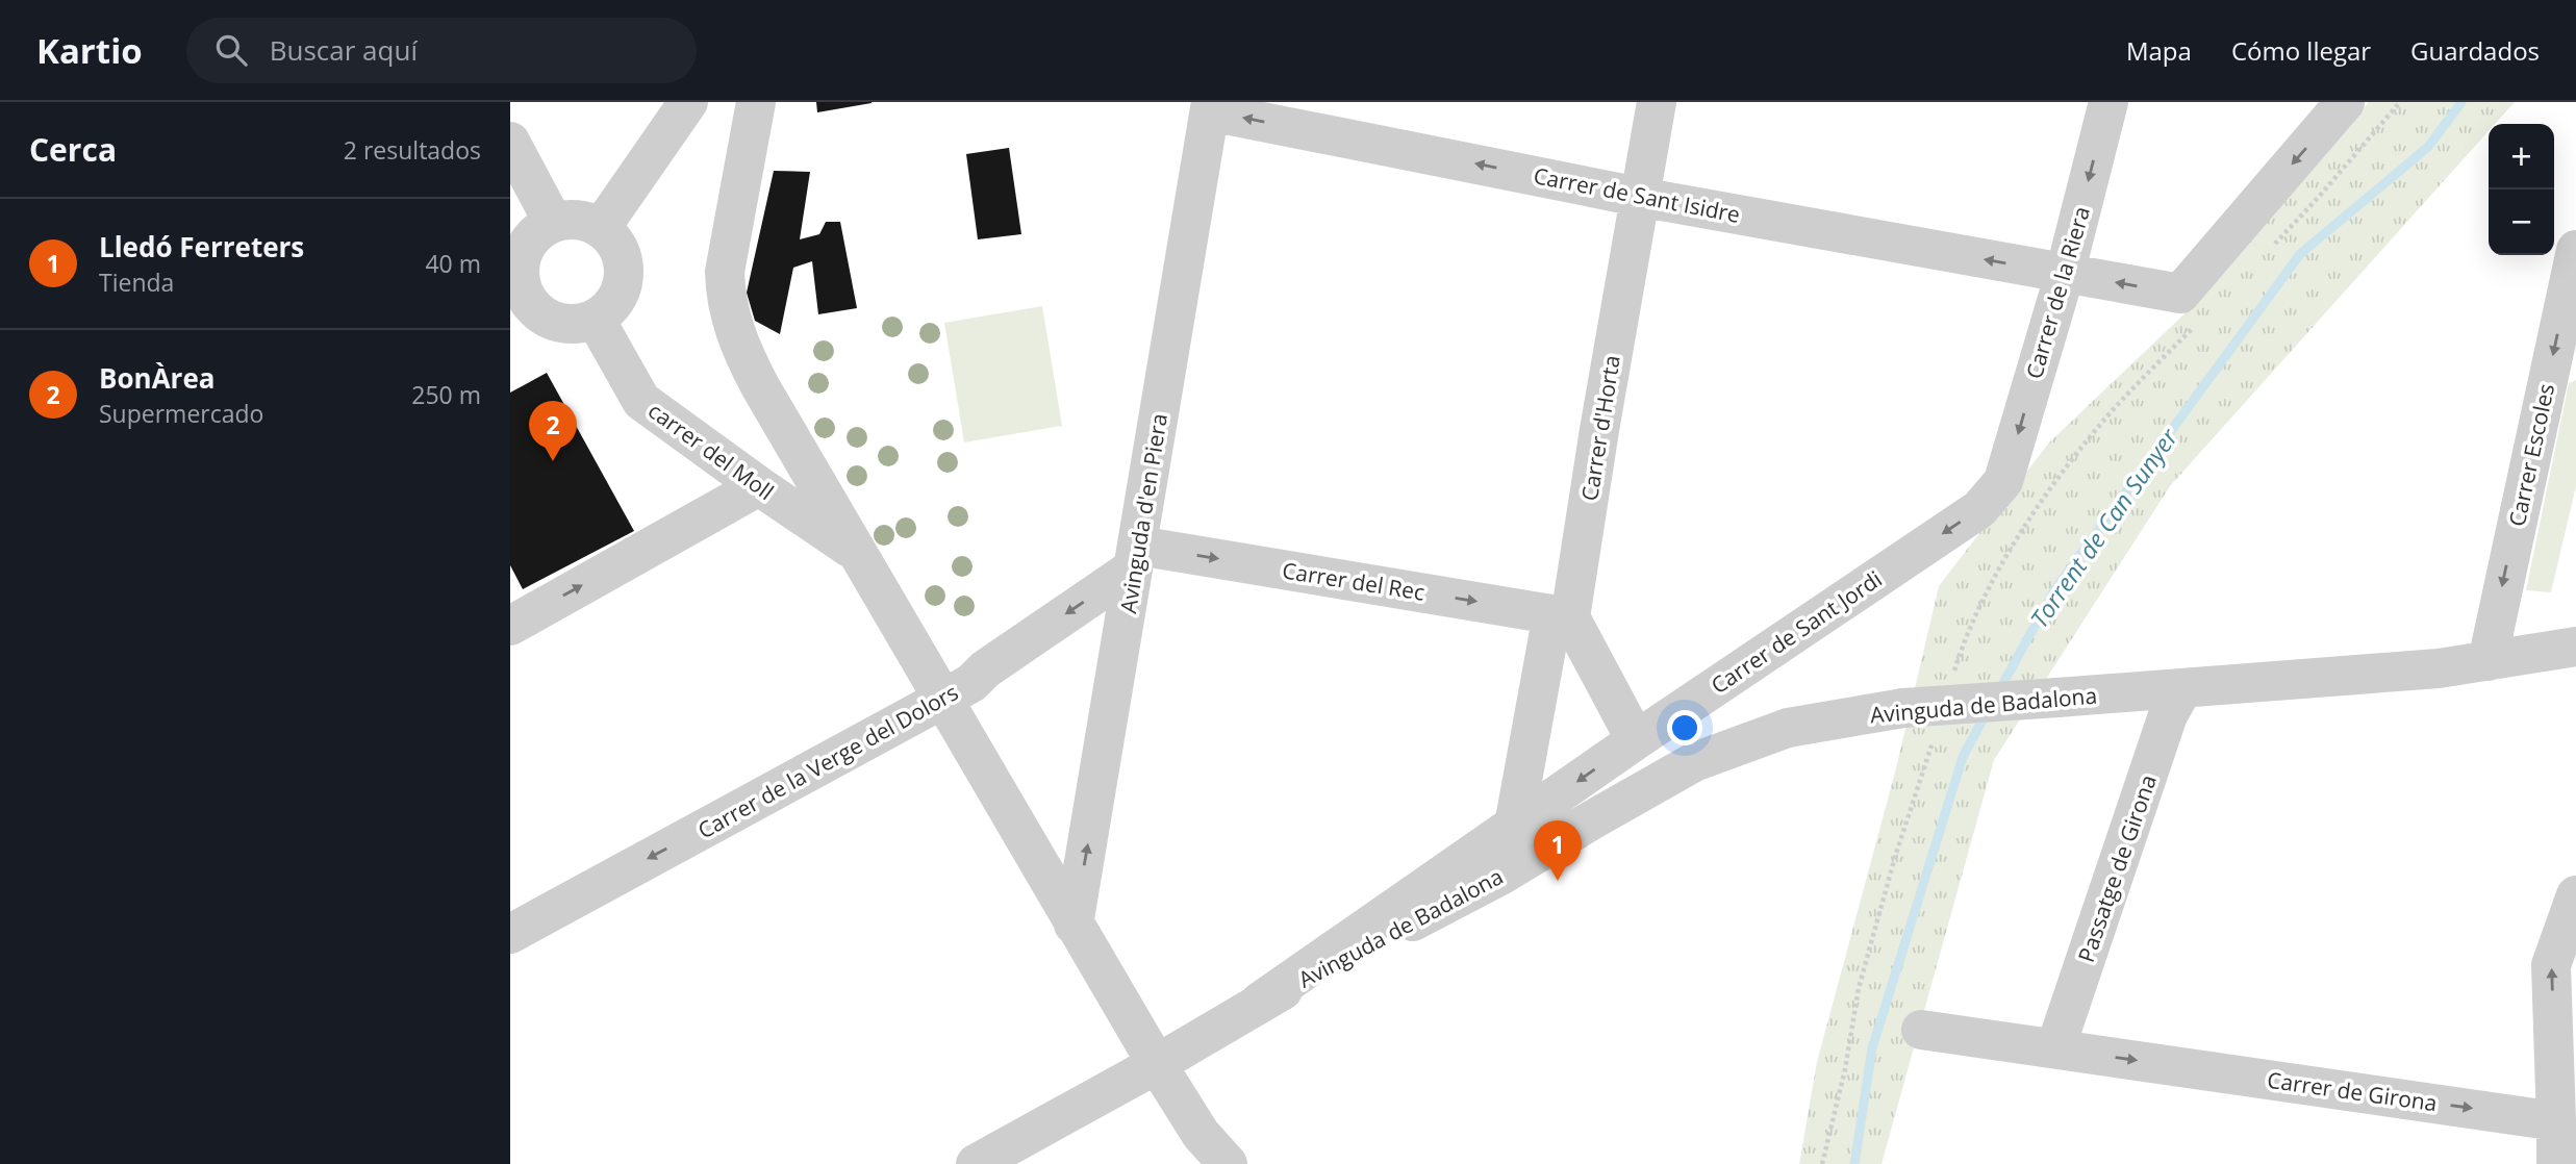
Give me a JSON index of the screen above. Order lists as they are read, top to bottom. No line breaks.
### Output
{"streets":{"street":["Carrer de Sant Isidre","Carrer de la Riera","Carrer d'Horta","carrer del Moll","Carrer Escoles","Avinguda d'en Piera","Carrer del Rec","Carrer de Sant Jordi","Avinguda de Badalona","Carrer de la Verge del Dolors","Passatge de Girona","Carrer de Girona"]},"crossings":[["Carrer de Sant Isidre","Carrer de la Riera"],["Carrer de Sant Isidre","Carrer d'Horta"],["Carrer de Sant Isidre","Avinguda d'en Piera"],["Carrer de la Riera","Carrer de Sant Jordi"],["Carrer d'Horta","Carrer del Rec"],["Carrer d'Horta","Carrer de Sant Jordi"],["Carrer Escoles","Avinguda de Badalona"],["Avinguda d'en Piera","Carrer del Rec"],["Avinguda d'en Piera","Carrer de la Verge del Dolors"],["Carrer del Rec","Carrer de la Verge del Dolors"],["Carrer de Sant Jordi","Avinguda de Badalona"],["Avinguda de Badalona","Passatge de Girona"],["Passatge de Girona","Carrer de Girona"]],"one_way":["Carrer de Sant Isidre","Carrer de la Riera","Carrer Escoles","Avinguda d'en Piera","Carrer del Rec","Carrer de Sant Jordi","Carrer de Girona"],"water":["Torrent de Can Sunyer"],"page":{"header":"Kartio","search":"Buscar aquí","nav":["Mapa","Cómo llegar","Guardados"],"heading":["Cerca","2 resultados"],"map_buttons":["+","−"],"list":[{"mark":"1","name":"Lledó Ferreters","note":"Tienda","value":"40 m"},{"mark":"2","name":"BonÀrea","note":"Supermercado","value":"250 m"}],"pins":["2","1"]}}
